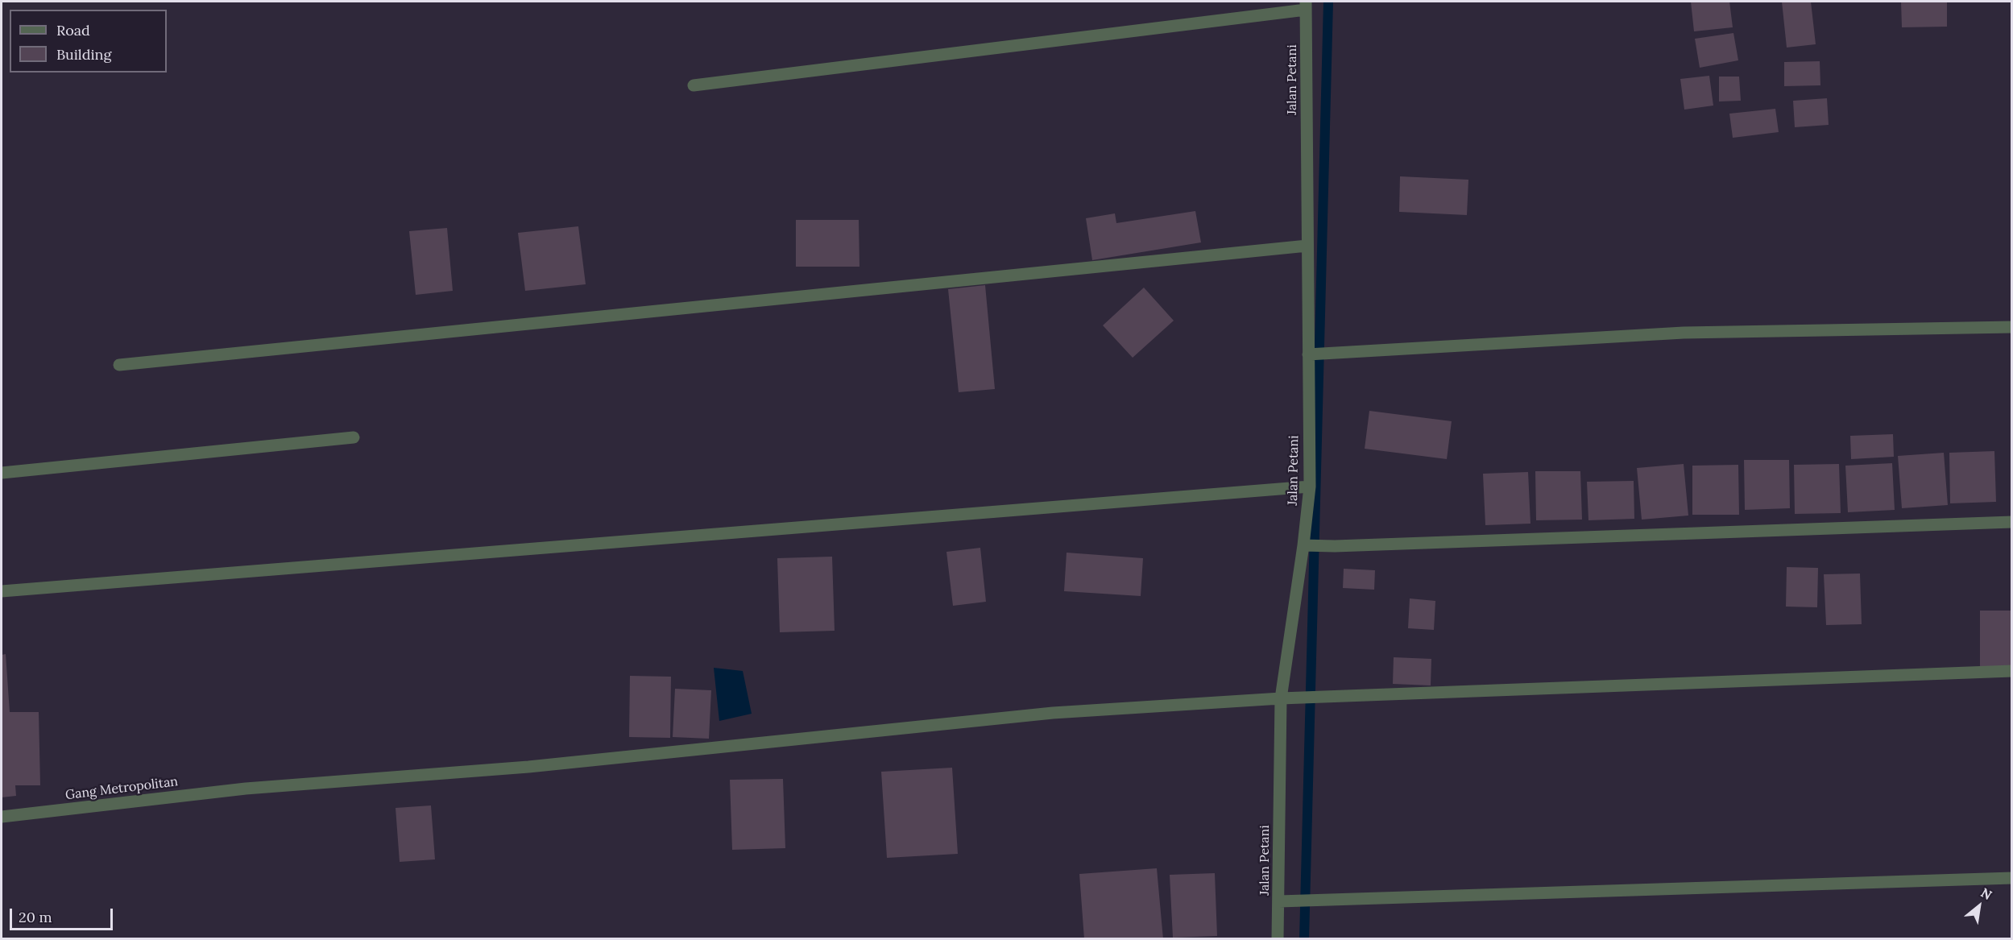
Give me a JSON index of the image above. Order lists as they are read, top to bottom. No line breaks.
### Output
{"streets":{"street":["Jalan Petani","Gang Metropolitan"]},"crossings":[["Jalan Petani","Gang Metropolitan"]],"legend":["Road","Building"],"scale_bar":"20 m","north":"top right"}
